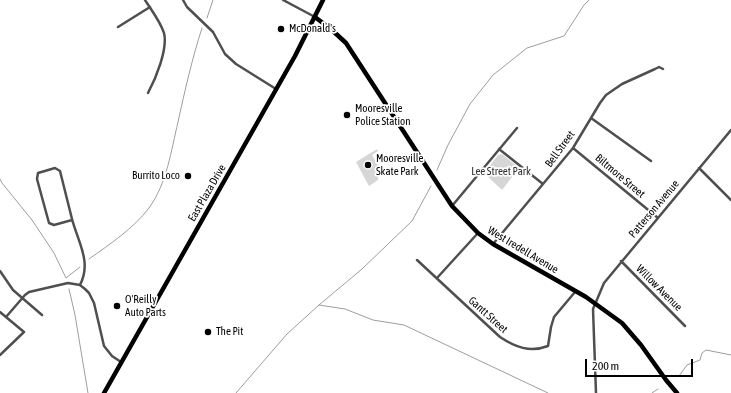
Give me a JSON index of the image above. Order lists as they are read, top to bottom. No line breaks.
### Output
{"streets":{"main road":["East Plaza Drive","West Iredell Avenue"],"street":["Bell Street","Biltmore Street","Patterson Avenue","Willow Avenue","Gantt Street"]},"crossings":[["Bell Street","Biltmore Street"],["Bell Street","West Iredell Avenue"],["Biltmore Street","Patterson Avenue"],["East Plaza Drive","West Iredell Avenue"],["Patterson Avenue","West Iredell Avenue"],["Patterson Avenue","Willow Avenue"],["West Iredell Avenue","Gantt Street"]],"parks":["Lee Street Park"],"places":["McDonald's","Mooresville Police Station","Mooresville Skate Park","Burrito Loco","O'Reilly Auto Parts","The Pit"],"scale_bar":"200 m"}
